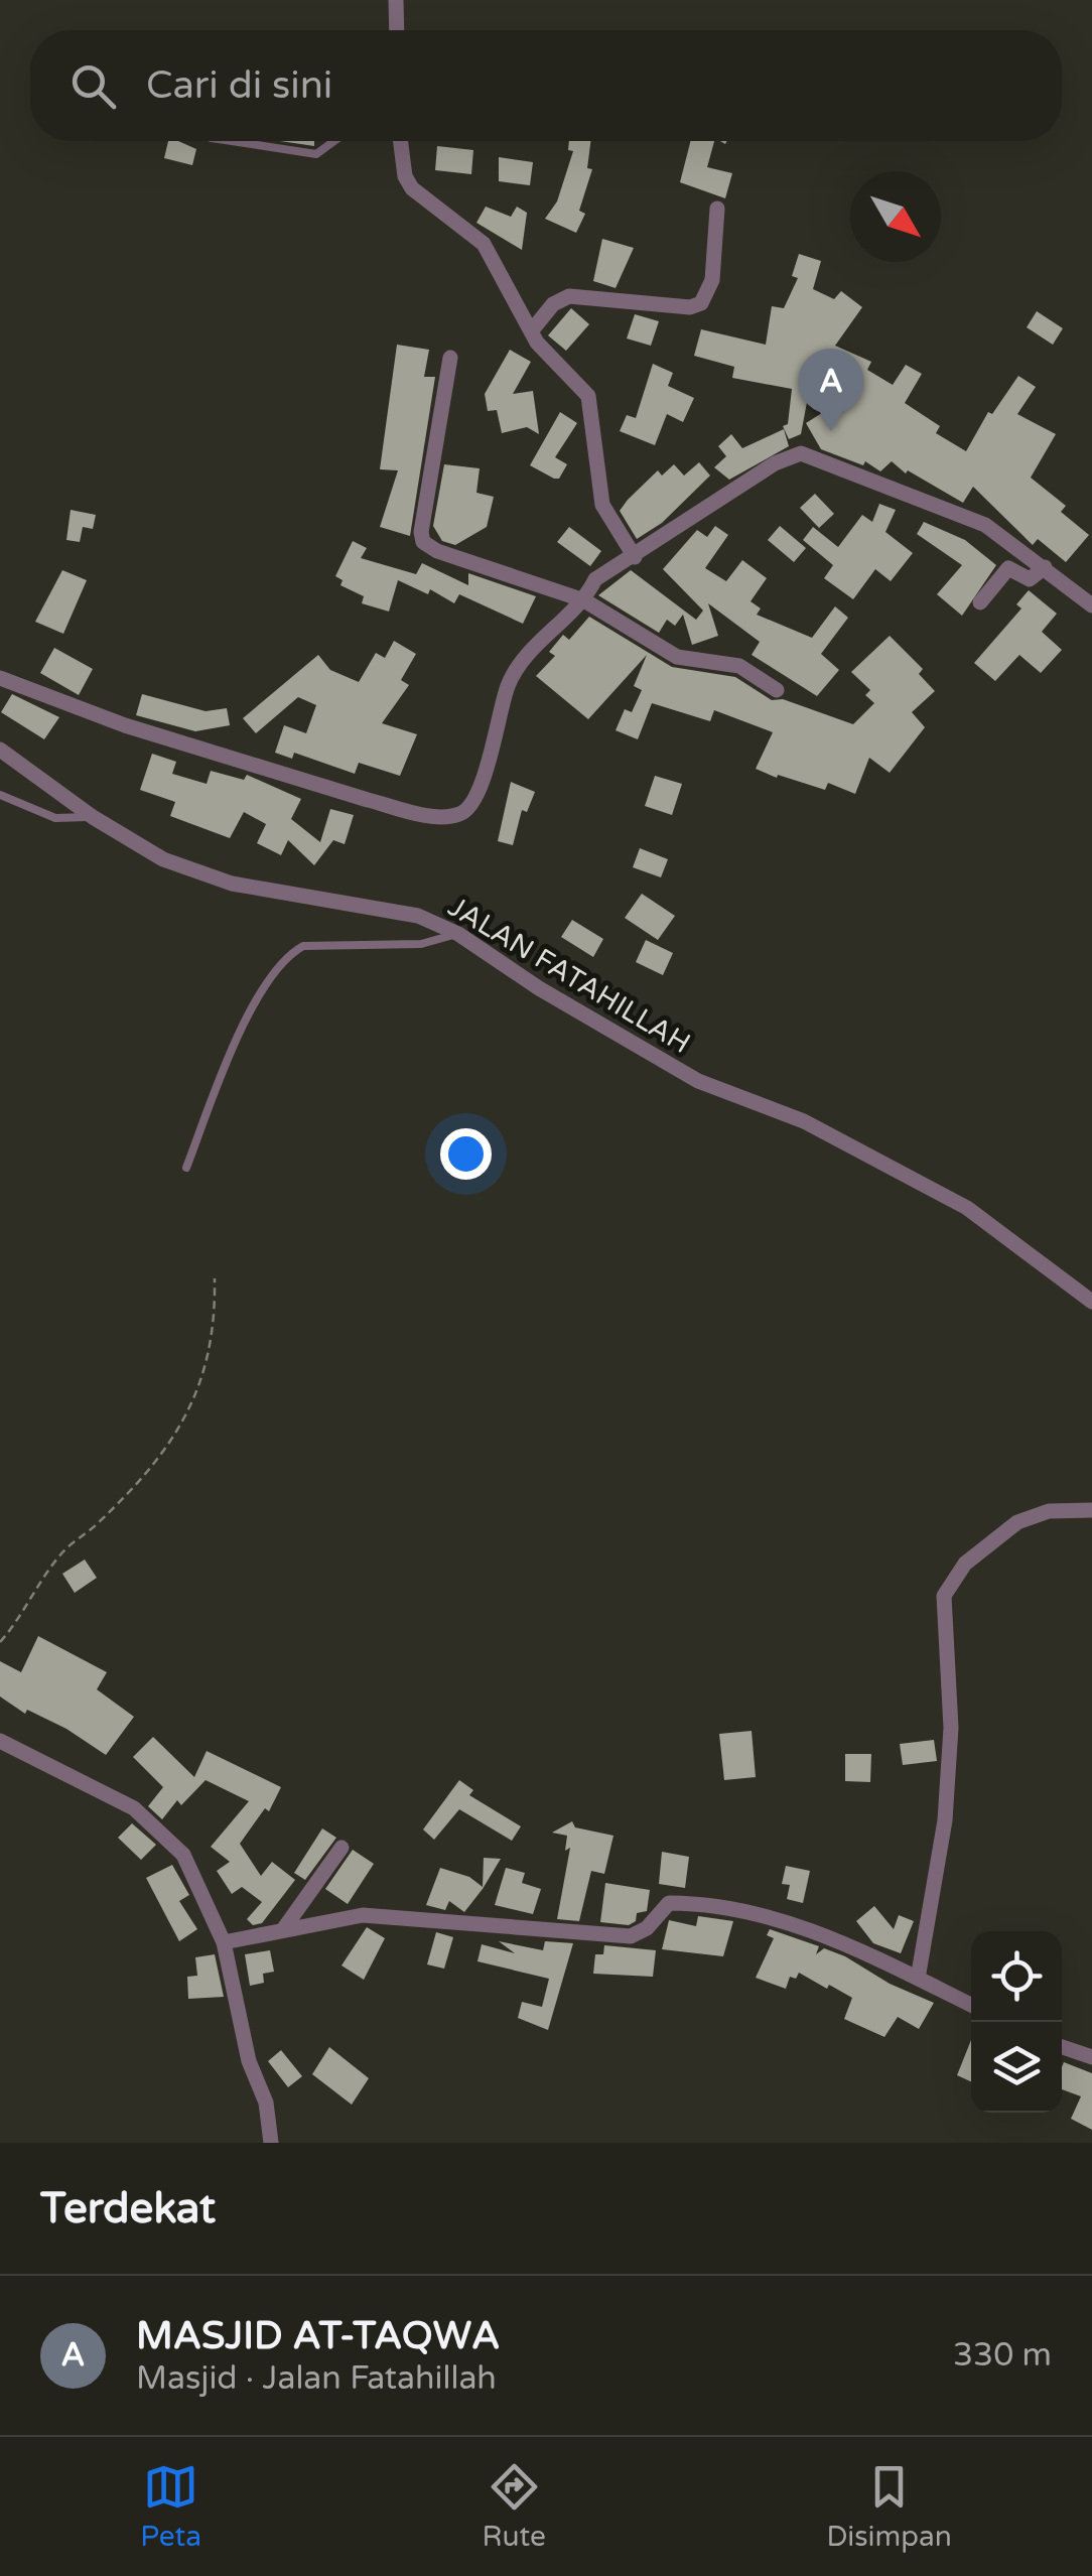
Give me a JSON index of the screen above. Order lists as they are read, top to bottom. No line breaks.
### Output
{"streets":{"street":["JALAN FATAHILLAH"]},"north":"bottom right","page":{"search":"Cari di sini","pins":"A","heading":"Terdekat","list":[{"mark":"A","name":"MASJID AT-TAQWA","note":"Masjid · Jalan Fatahillah","value":"330 m"}],"nav":["Peta","Rute","Disimpan"]}}
